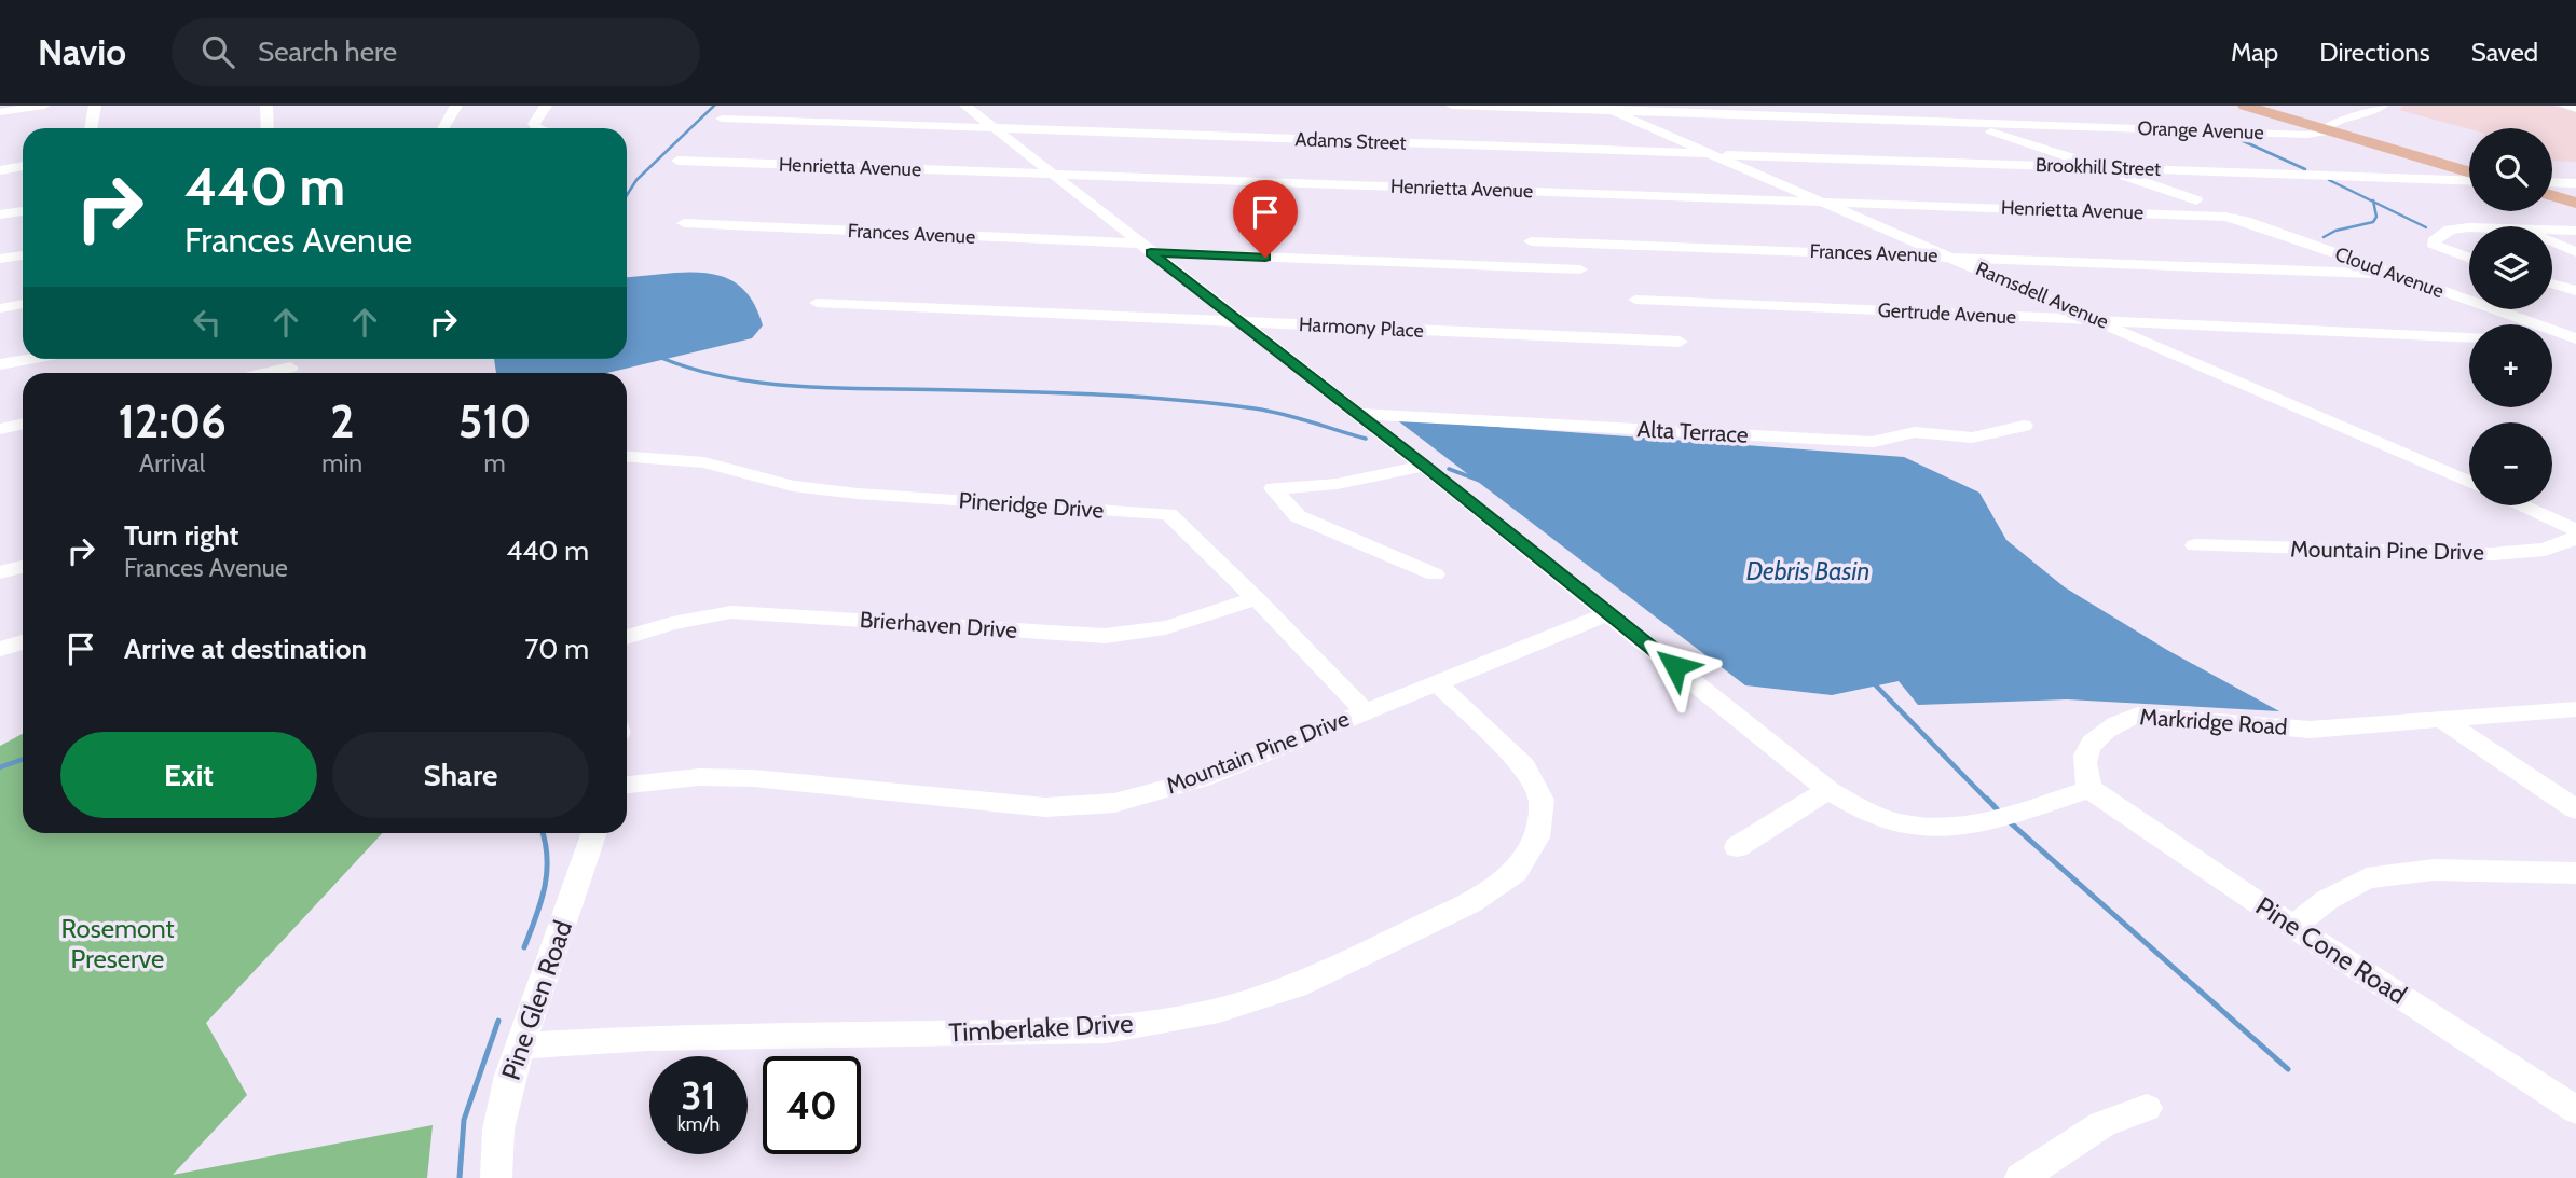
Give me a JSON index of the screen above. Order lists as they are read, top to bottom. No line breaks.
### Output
{"streets":{"street":["Orange Avenue","Adams Street","Henrietta Avenue","Brookhill Street","Frances Avenue","Cloud Avenue","Ramsdell Avenue","Gertrude Avenue","Harmony Place","Alta Terrace","Pineridge Drive","Mountain Pine Drive","Brierhaven Drive","Markridge Road","Pine Cone Road","Pine Glen Road","Timberlake Drive"]},"crossings":[["Adams Street","Brookhill Street"],["Adams Street","Ramsdell Avenue"],["Henrietta Avenue","Cloud Avenue"],["Henrietta Avenue","Ramsdell Avenue"],["Brookhill Street","Ramsdell Avenue"],["Frances Avenue","Cloud Avenue"],["Frances Avenue","Ramsdell Avenue"],["Ramsdell Avenue","Gertrude Avenue"],["Pineridge Drive","Mountain Pine Drive"],["Pineridge Drive","Brierhaven Drive"],["Mountain Pine Drive","Timberlake Drive"],["Markridge Road","Pine Cone Road"],["Pine Glen Road","Timberlake Drive"]],"water":["Debris Basin"],"parks":["Rosemont Preserve"],"page":{"header":"Navio","search":"Search here","nav":["Map","Directions","Saved"],"map_buttons":["+","−"],"turn":["440 m","Frances Avenue"],"eta":["12:06","Arrival","2","min","510","m"],"list":[{"name":"Turn right","note":"Frances Avenue","value":"440 m"},{"name":"Arrive at destination","value":"70 m"}],"buttons":["Exit","Share"],"speed":"31 km/h","limit":"40"}}
